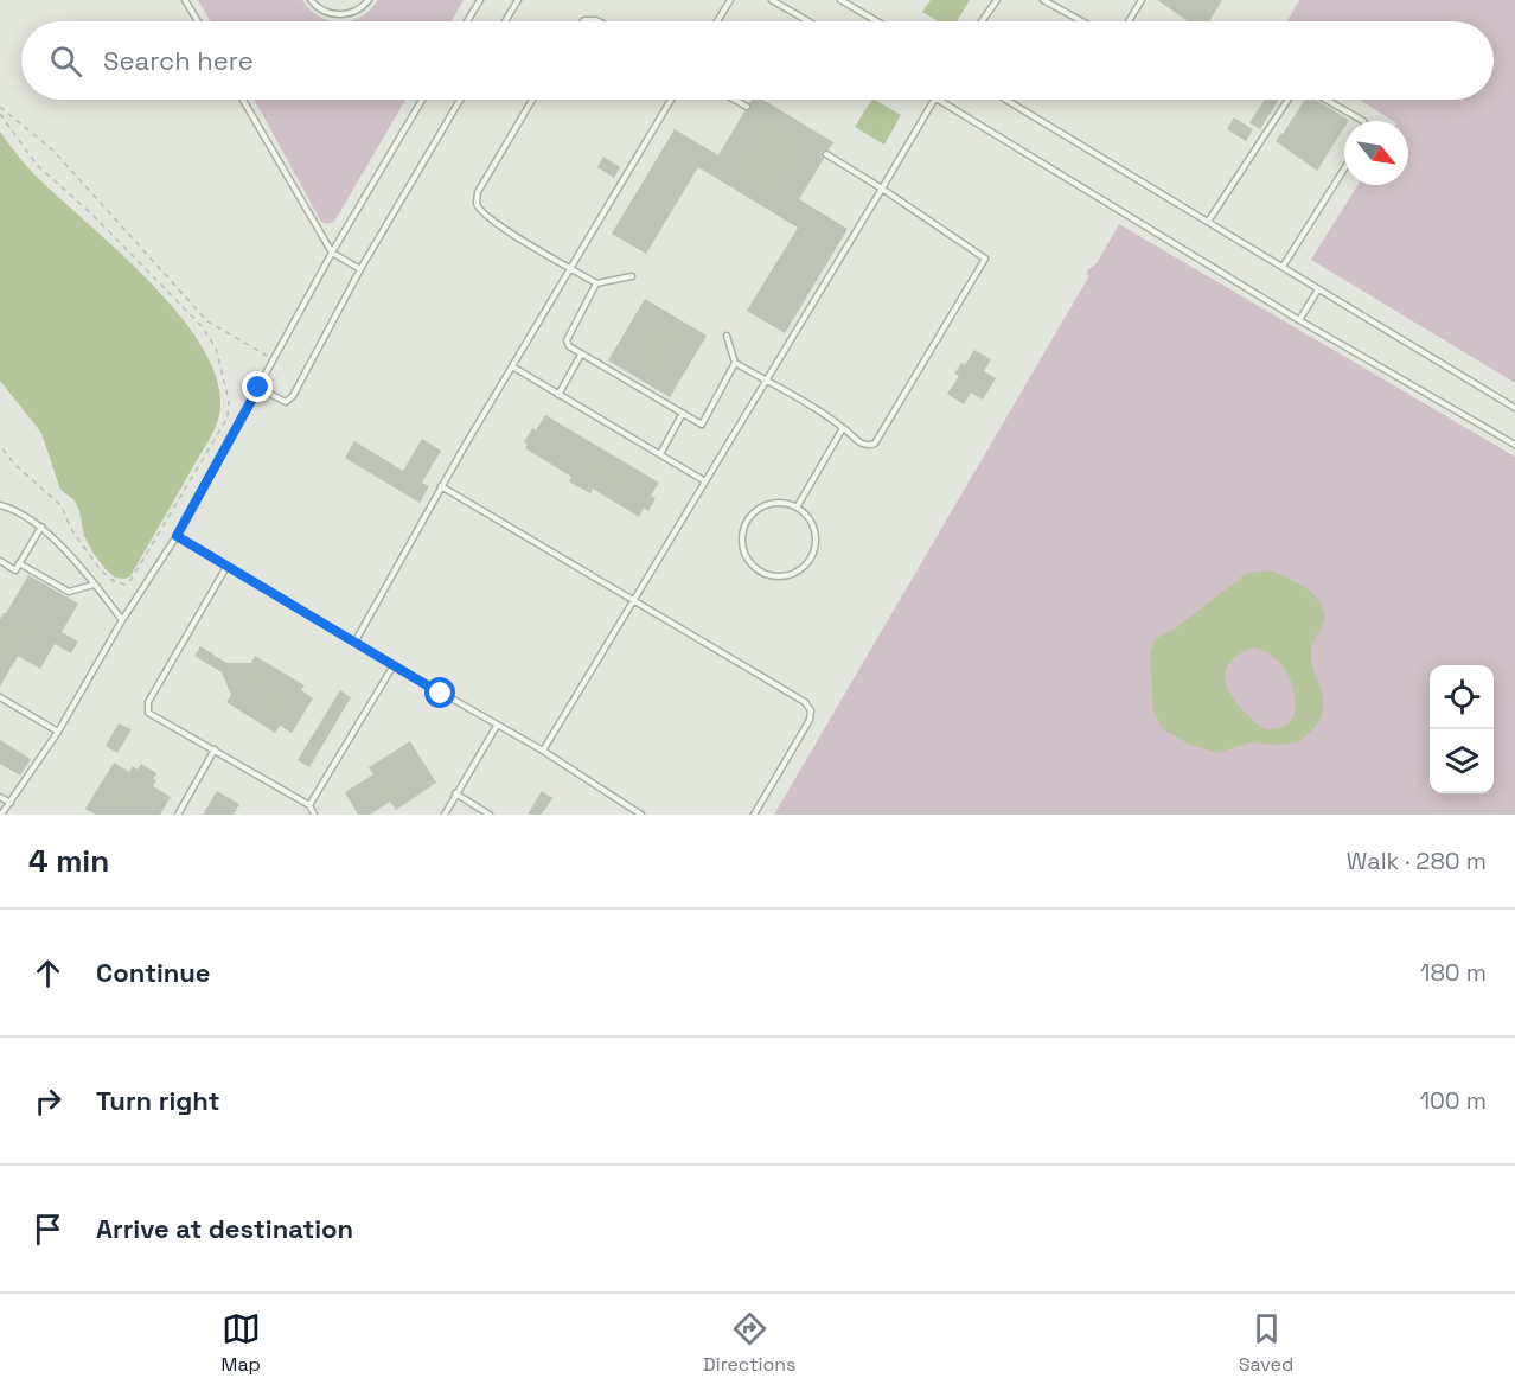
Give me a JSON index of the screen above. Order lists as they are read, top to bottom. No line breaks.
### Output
{"north":"bottom right","page":{"search":"Search here","heading":["4 min","Walk · 280 m"],"list":[["Continue","180 m"],["Turn right","100 m"],"Arrive at destination"],"nav":["Map","Directions","Saved"]}}
